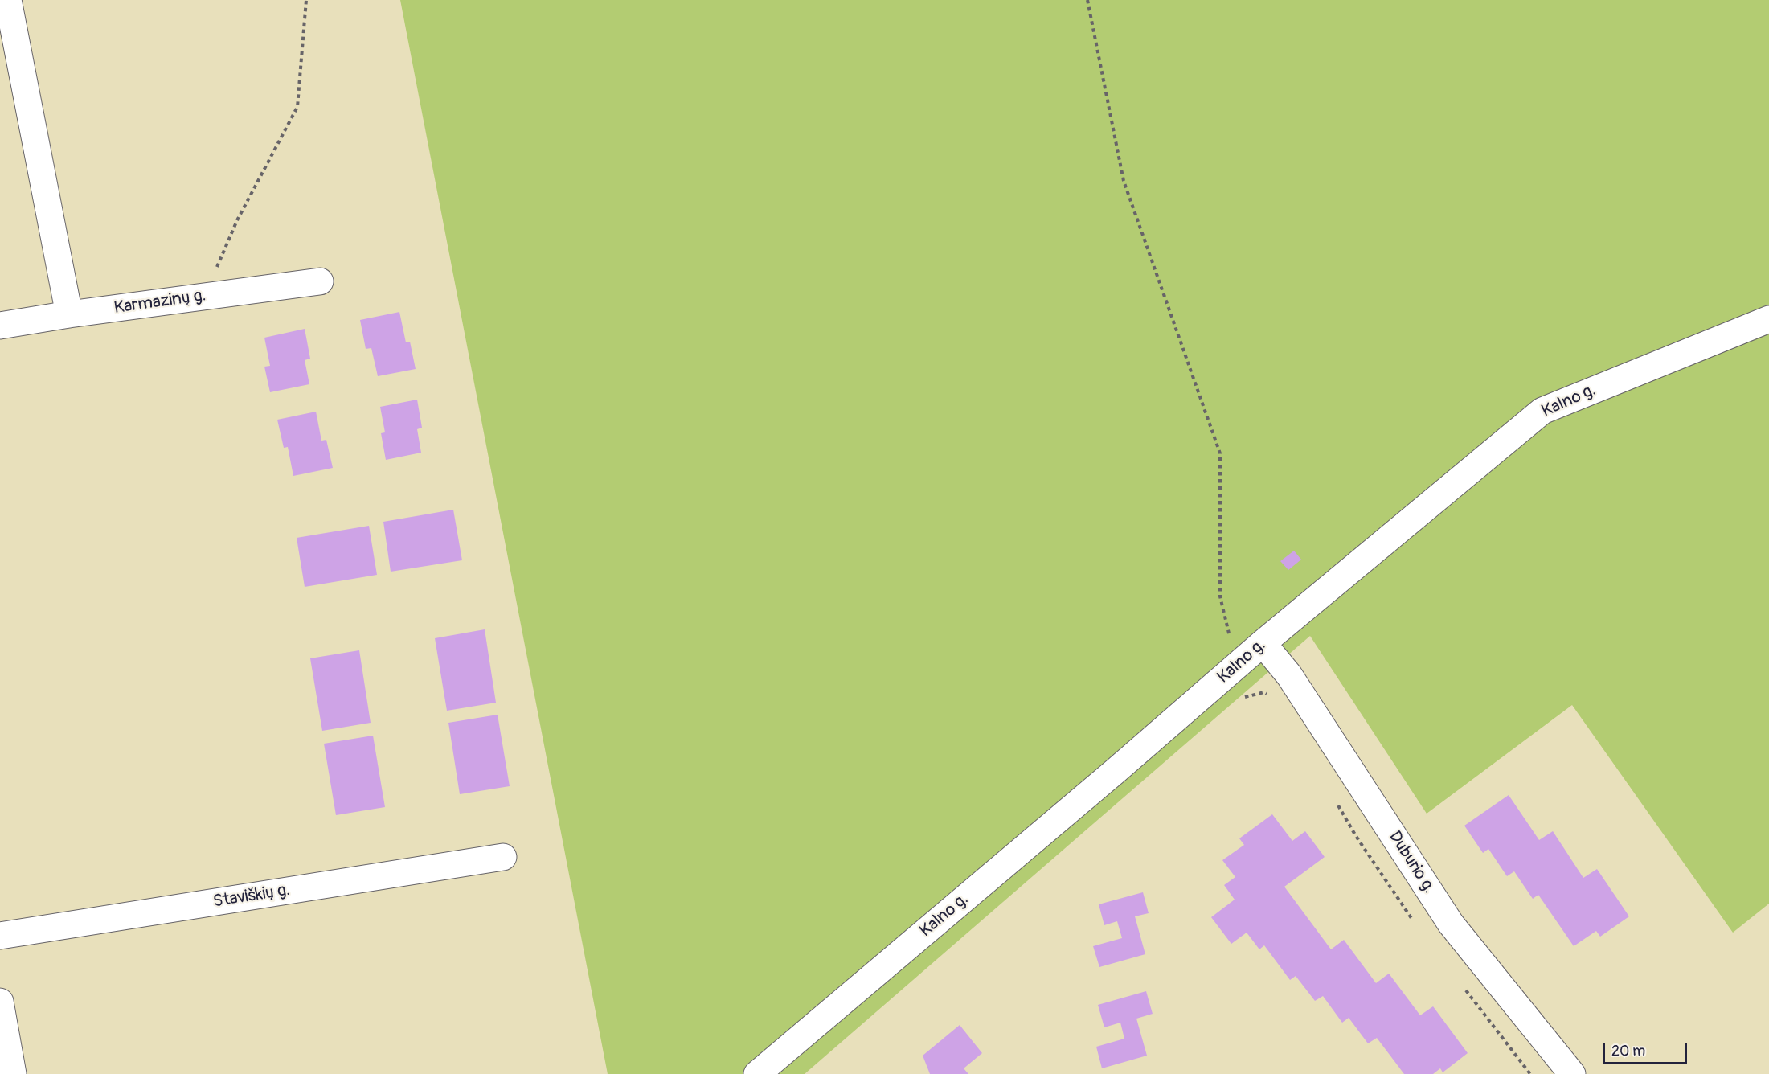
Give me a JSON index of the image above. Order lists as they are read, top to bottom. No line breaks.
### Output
{"streets":{"street":["Karmazinų g.","Kalno g.","Duburio g.","Staviškių g."]},"crossings":[["Kalno g.","Duburio g."]],"scale_bar":"20 m"}
